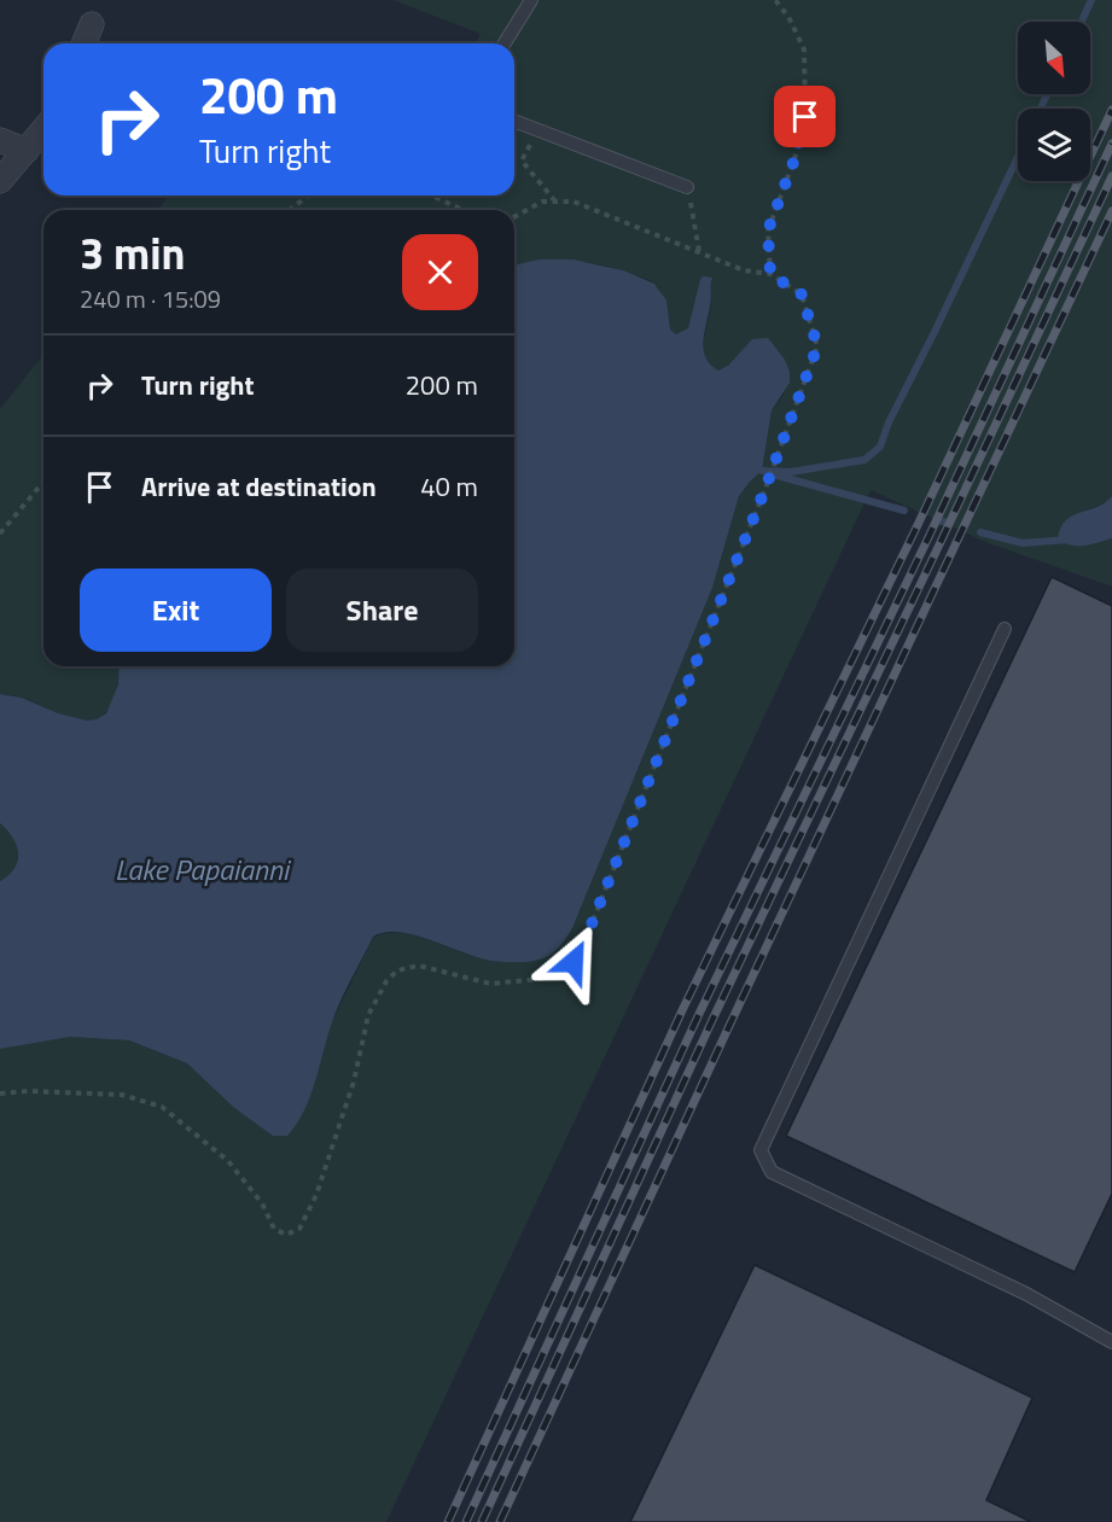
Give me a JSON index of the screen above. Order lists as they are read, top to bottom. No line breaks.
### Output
{"water":["Lake Papaianni"],"north":"bottom right","page":{"turn":["200 m","Turn right"],"heading":["3 min","240 m · 15:09"],"list":[{"name":"Turn right","value":"200 m"},{"name":"Arrive at destination","value":"40 m"}],"buttons":["Exit","Share"]}}
